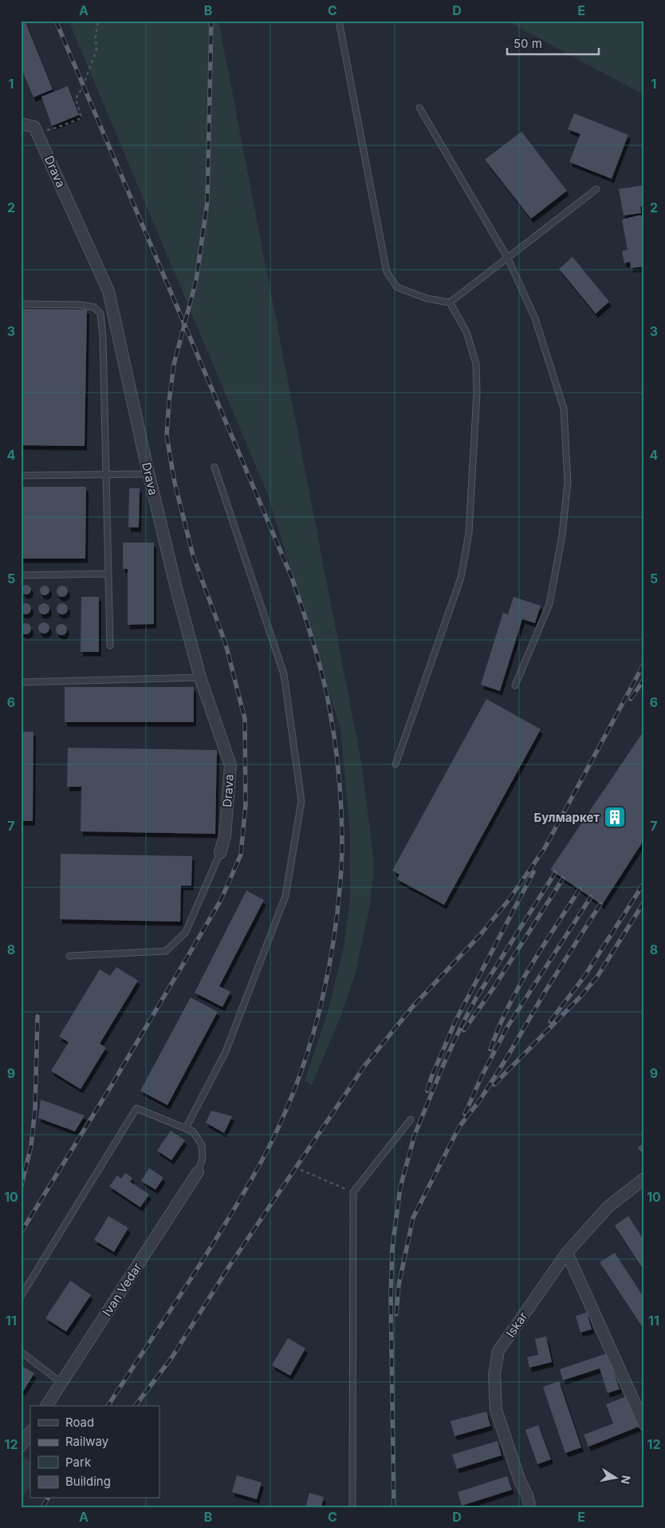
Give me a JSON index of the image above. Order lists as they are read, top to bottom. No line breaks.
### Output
{"streets":{"street":["Drava","Ivan Vedar","Iskar"]},"places":{"building":["Булмаркет"]},"legend":["Road","Railway","Park","Building"],"scale_bar":"50 m","north":"right","grid":{"columns":["A","B","C","D","E"],"rows":["1","2","3","4","5","6","7","8","9","10","11","12"]}}
